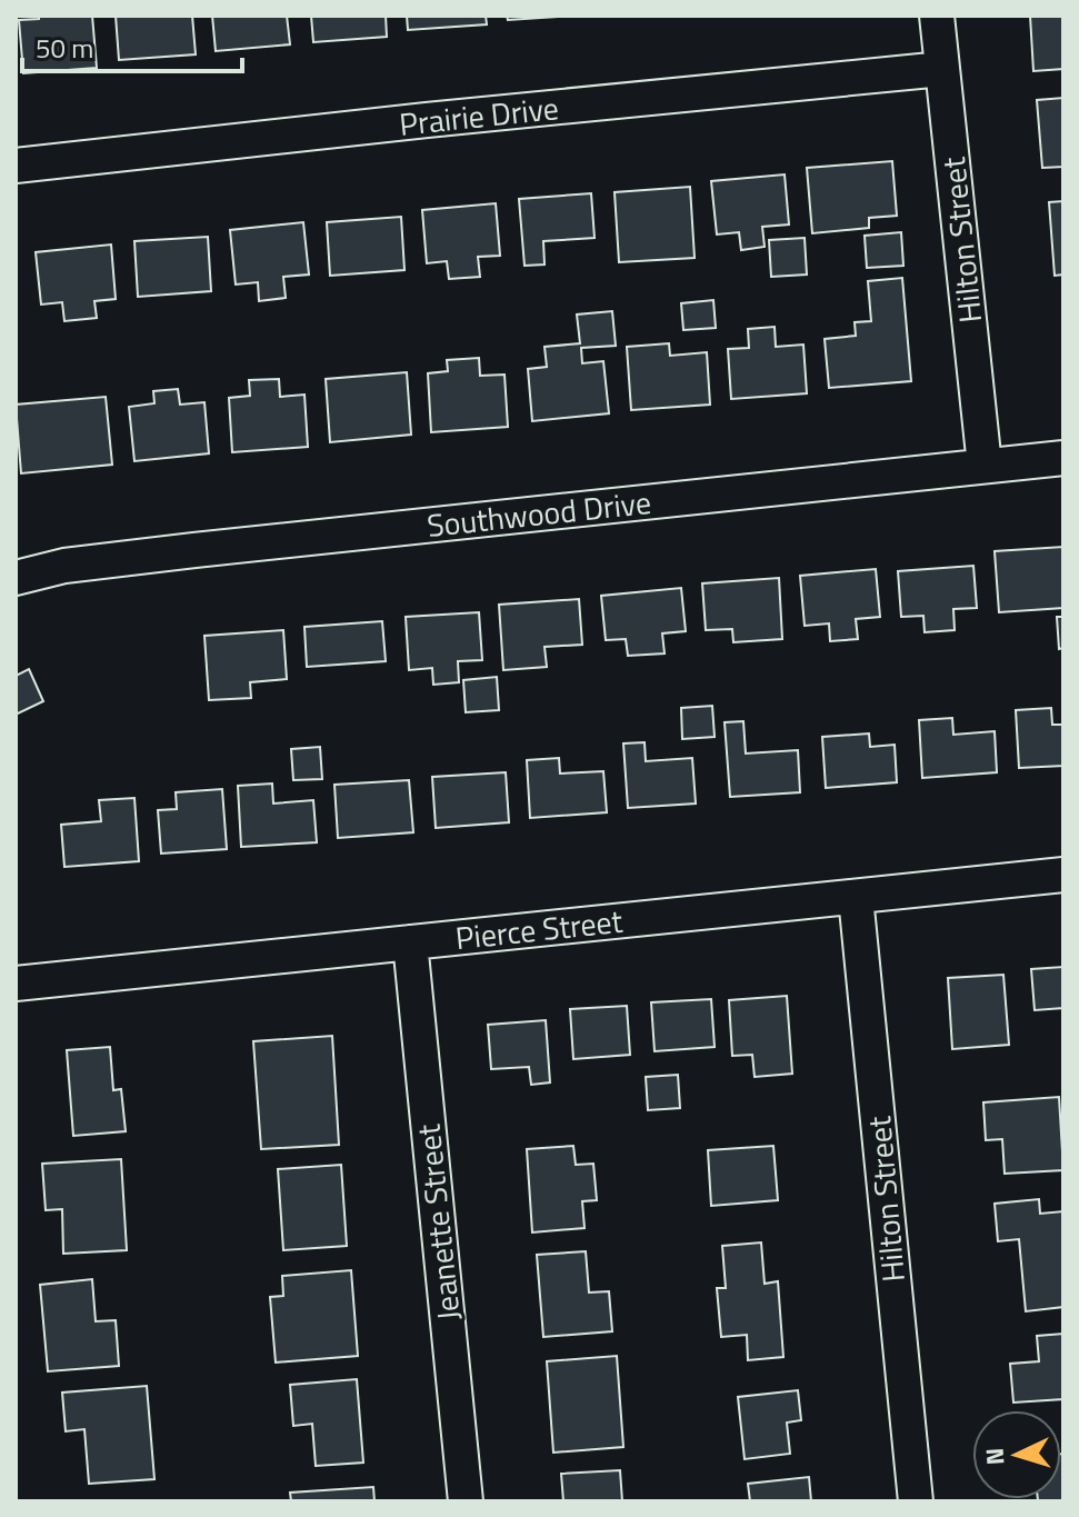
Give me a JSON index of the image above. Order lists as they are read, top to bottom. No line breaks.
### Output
{"streets":{"street":["Prairie Drive","Hilton Street","Southwood Drive","Pierce Street","Jeanette Street"]},"crossings":[["Prairie Drive","Hilton Street"],["Hilton Street","Southwood Drive"],["Hilton Street","Pierce Street"],["Pierce Street","Jeanette Street"]],"scale_bar":"50 m","north":"left"}
